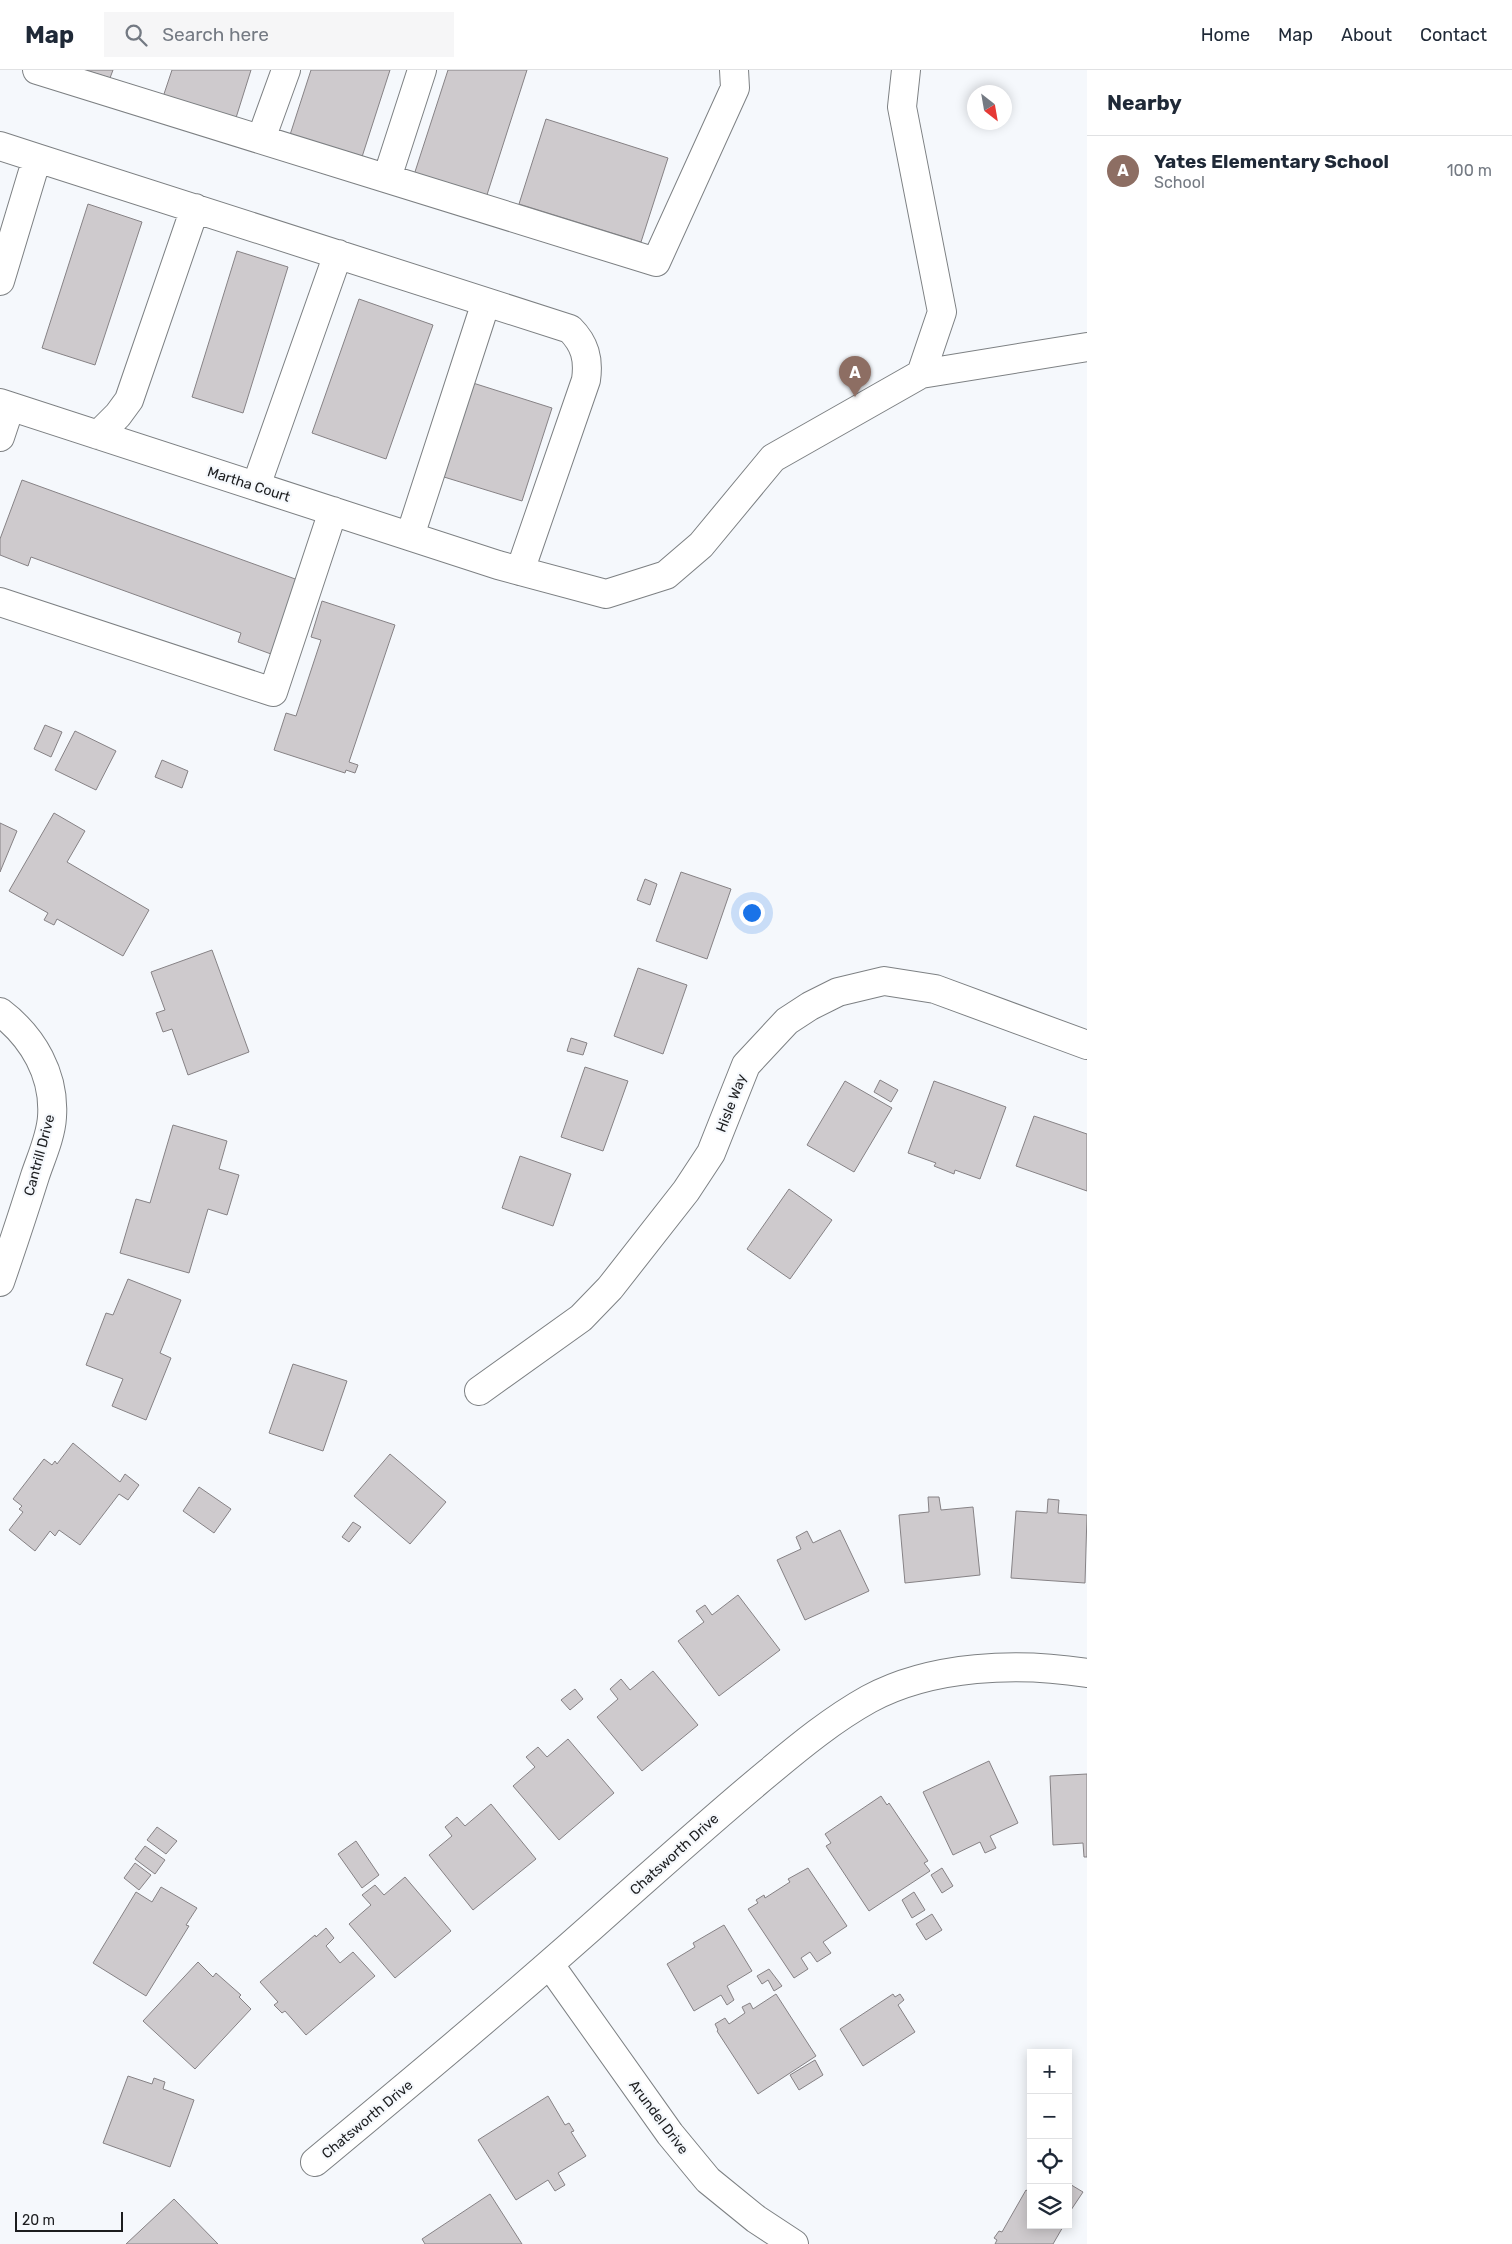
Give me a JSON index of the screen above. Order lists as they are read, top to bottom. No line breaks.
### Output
{"streets":{"street":["Martha Court","Hisle Way","Cantrill Drive","Chatsworth Drive","Arundel Drive"]},"crossings":[["Chatsworth Drive","Arundel Drive"]],"scale_bar":"20 m","north":"bottom right","page":{"header":"Map","search":"Search here","nav":["Home","Map","About","Contact"],"heading":"Nearby","list":[{"mark":"A","name":"Yates Elementary School","note":"School","value":"100 m"}],"pins":"A","map_buttons":["+","−"],"scale":"20 m"}}
